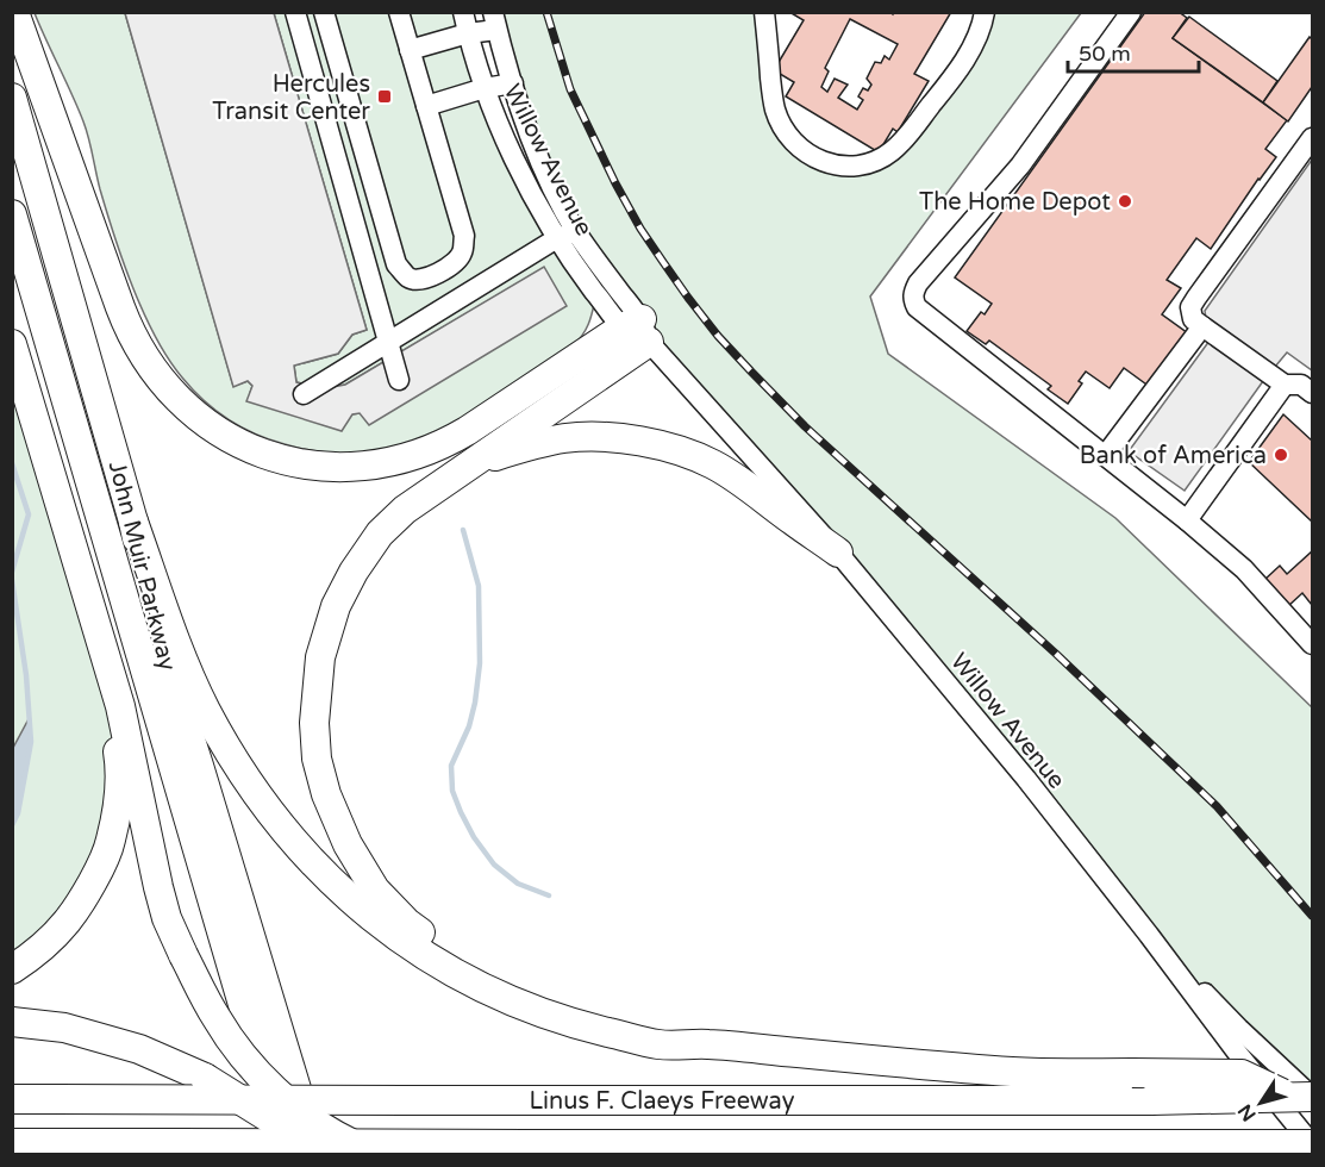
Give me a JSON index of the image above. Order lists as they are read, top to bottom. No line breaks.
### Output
{"streets":{"highway":["John Muir Parkway","Linus F. Claeys Freeway"],"street":["Willow Avenue"]},"crossings":[["Willow Avenue","Linus F. Claeys Freeway"]],"places":{"transit":["Hercules Transit Center"],"other":["The Home Depot","Bank of America"]},"scale_bar":"50 m","north":"bottom left"}
